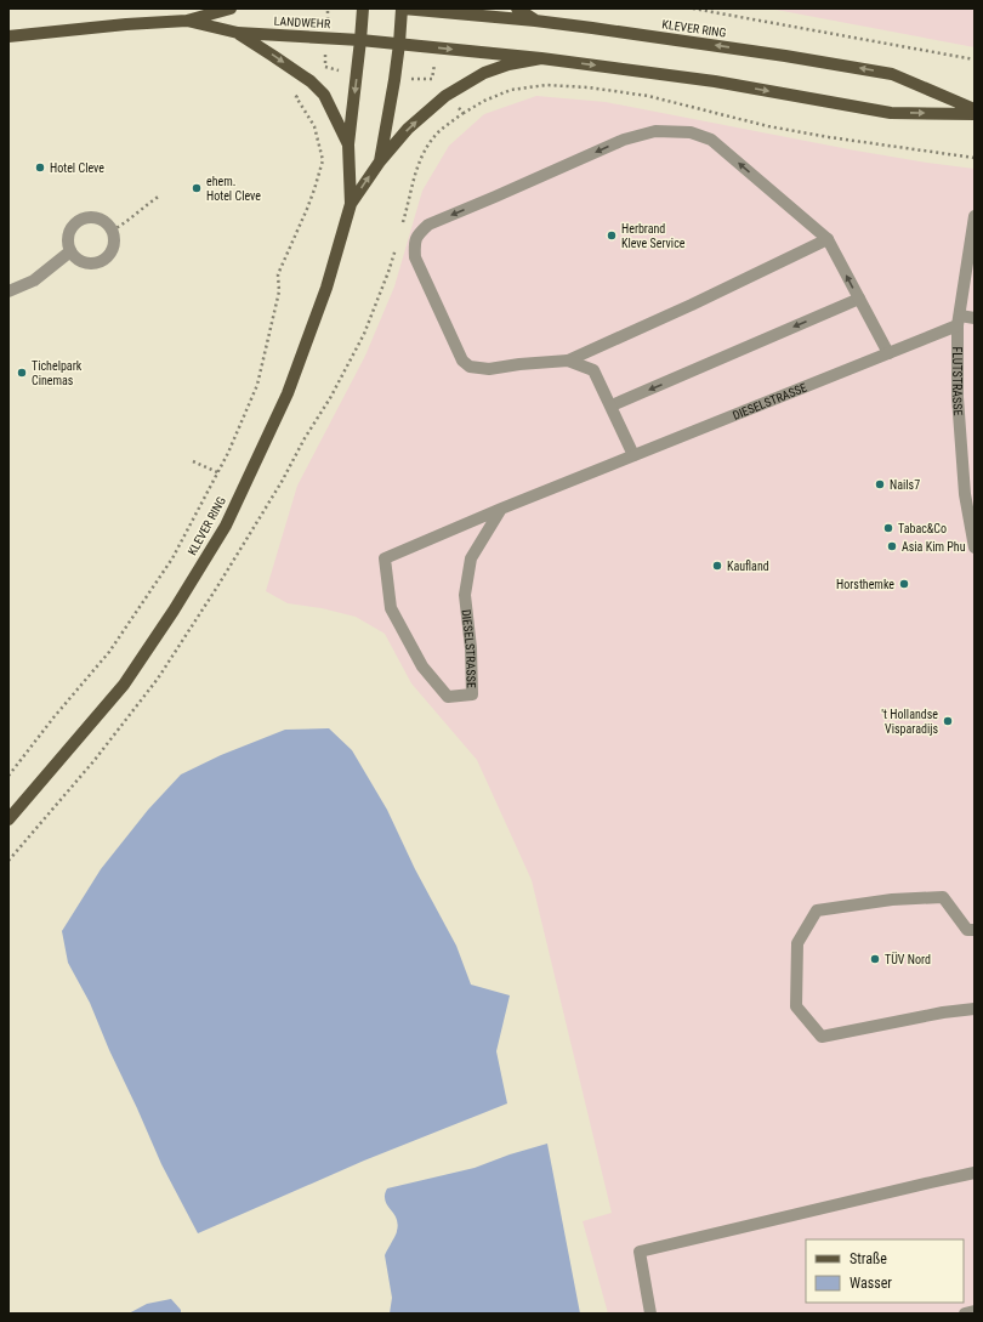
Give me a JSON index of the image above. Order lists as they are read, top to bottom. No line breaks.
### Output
{"streets":{"main road":["LANDWEHR","KLEVER RING"],"street":["FLUTSTRASSE","DIESELSTRASSE"]},"crossings":[["LANDWEHR","KLEVER RING"],["FLUTSTRASSE","DIESELSTRASSE"]],"places":["Hotel Cleve","ehem. Hotel Cleve","Herbrand Kleve Service","Tichelpark Cinemas","Nails7","Tabac&Co","Asia Kim Phu","Kaufland","Horsthemke","'t Hollandse Visparadijs","TÜV Nord"],"legend":["Straße","Wasser"]}
